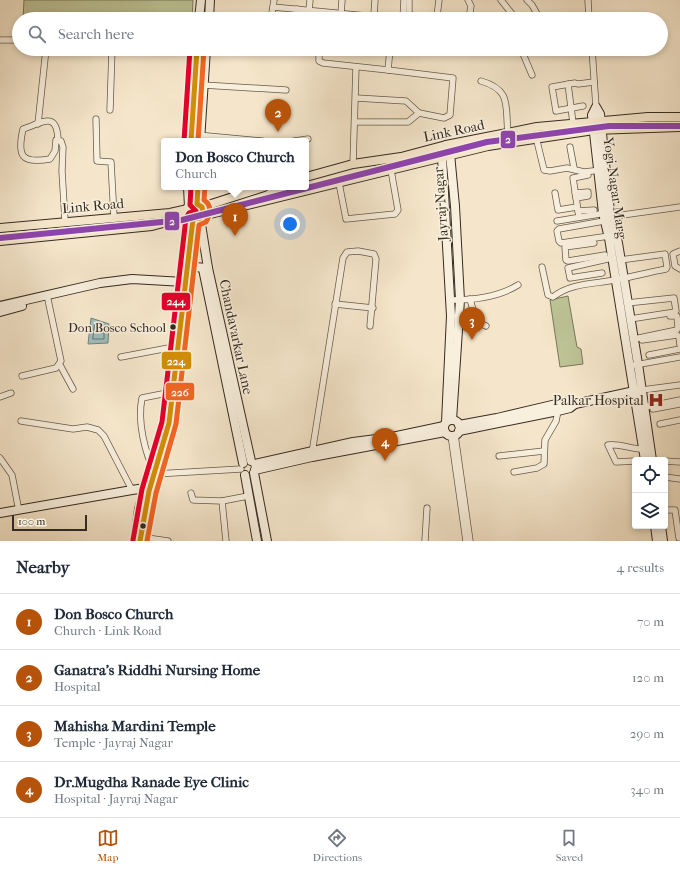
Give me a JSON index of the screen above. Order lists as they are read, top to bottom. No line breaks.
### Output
{"streets":{"main road":["Link Road"],"street":["Yogi Nagar Marg","Jayraj Nagar","Chandavarkar Lane"]},"crossings":[["Link Road","Yogi Nagar Marg"],["Link Road","Jayraj Nagar"],["Link Road","Chandavarkar Lane"]],"places":{"other":["Don Bosco School"],"hospital":["Palkar Hospital"]},"lines":["transit line 224","transit line 226","transit line 244","transit line 2"],"scale_bar":"100 m","page":{"search":"Search here","pins":["2","1","3","4"],"popup":["Don Bosco Church","Church"],"scale":"100 m","heading":["Nearby","4 results"],"list":[{"mark":"1","name":"Don Bosco Church","note":"Church · Link Road","value":"70 m"},{"mark":"2","name":"Ganatra's Riddhi Nursing Home","note":"Hospital","value":"120 m"},{"mark":"3","name":"Mahisha Mardini Temple","note":"Temple · Jayraj Nagar","value":"290 m"},{"mark":"4","name":"Dr.Mugdha Ranade Eye Clinic","note":"Hospital · Jayraj Nagar","value":"340 m"}],"nav":["Map","Directions","Saved"]}}
